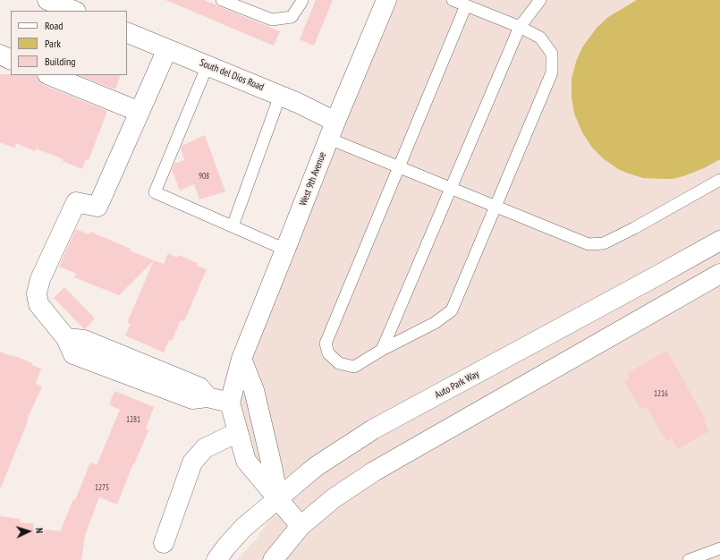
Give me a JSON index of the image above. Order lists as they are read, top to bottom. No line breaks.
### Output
{"streets":{"street":["South del Dios Road","West 9th Avenue","Auto Park Way"]},"crossings":[["South del Dios Road","West 9th Avenue"]],"house_numbers":["908","1216","1281","1275"],"legend":["Road","Park","Building"],"north":"right"}
